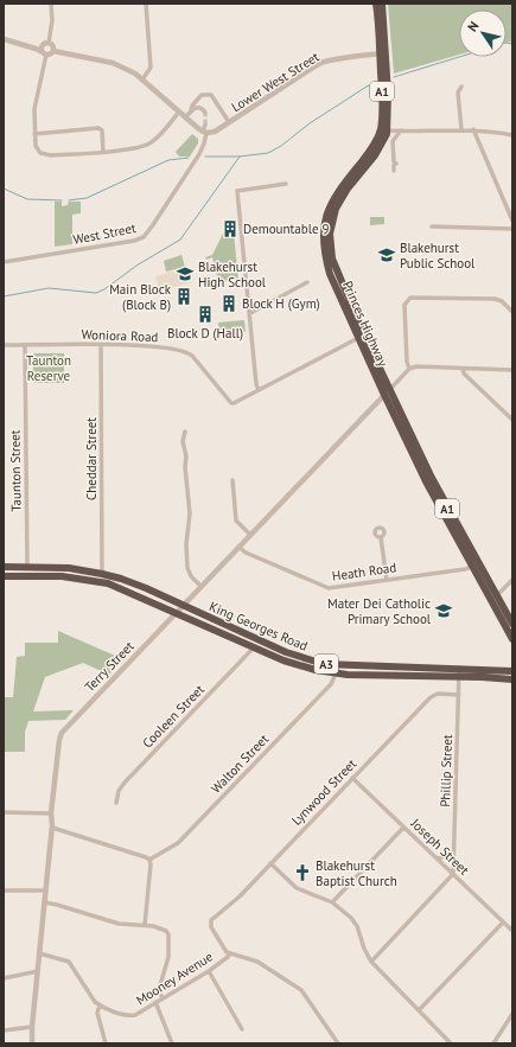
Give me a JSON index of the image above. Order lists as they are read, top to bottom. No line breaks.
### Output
{"streets":{"highway":["A1","Princes Highway","King Georges Road","A3"],"street":["Lower West Street","West Street","Woniora Road","Cheddar Street","Taunton Street","Heath Road","Terry Street","Cooleen Street","Walton Street","Phillip Street","Lynwood Street","Joseph Street","Mooney Avenue"]},"crossings":[["Lower West Street","West Street"],["Lower West Street","Princes Highway"],["Princes Highway","Woniora Road"],["Princes Highway","Heath Road"],["Princes Highway","Terry Street"],["Woniora Road","Cheddar Street"],["Woniora Road","Taunton Street"],["Cheddar Street","King Georges Road"],["Taunton Street","King Georges Road"],["Heath Road","Terry Street"],["King Georges Road","Terry Street"],["King Georges Road","Cooleen Street"],["King Georges Road","Walton Street"],["King Georges Road","Phillip Street"],["Phillip Street","Lynwood Street"],["Phillip Street","Joseph Street"],["Lynwood Street","Joseph Street"],["Lynwood Street","Mooney Avenue"]],"parks":["Taunton Reserve"],"places":{"building":["Demountable 9","Main Block (Block B)","Block H (Gym)","Block D (Hall)"],"school or university":["Blakehurst Public School","Blakehurst High School","Mater Dei Catholic Primary School"],"church":["Blakehurst Baptist Church"]},"north":"top left"}
